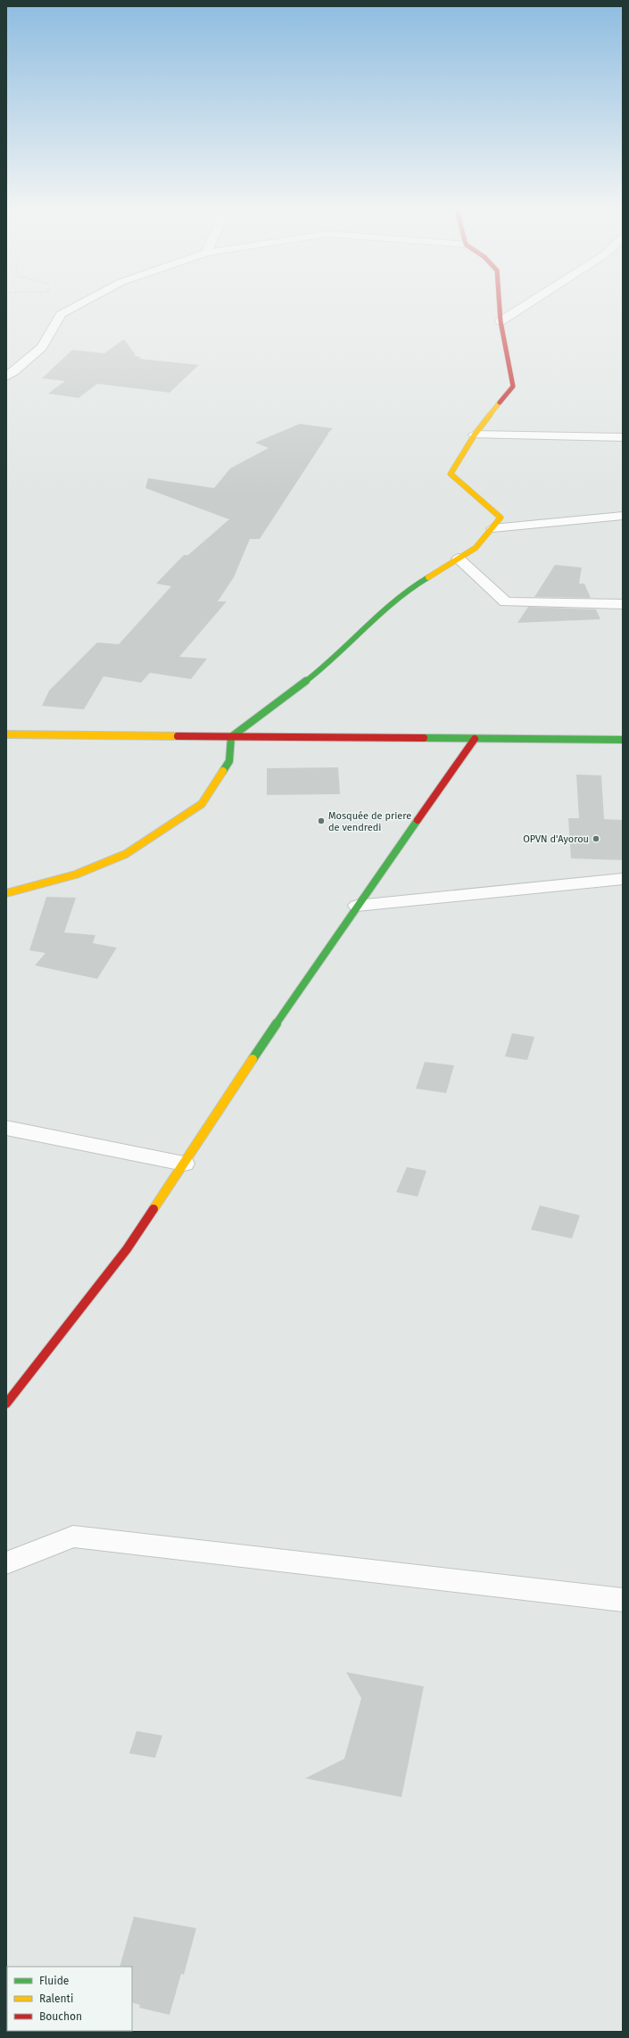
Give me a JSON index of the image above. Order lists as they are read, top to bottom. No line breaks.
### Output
{"places":["Mosquée de priere de vendredi","OPVN d'Ayorou"],"legend":["Fluide","Ralenti","Bouchon"]}
